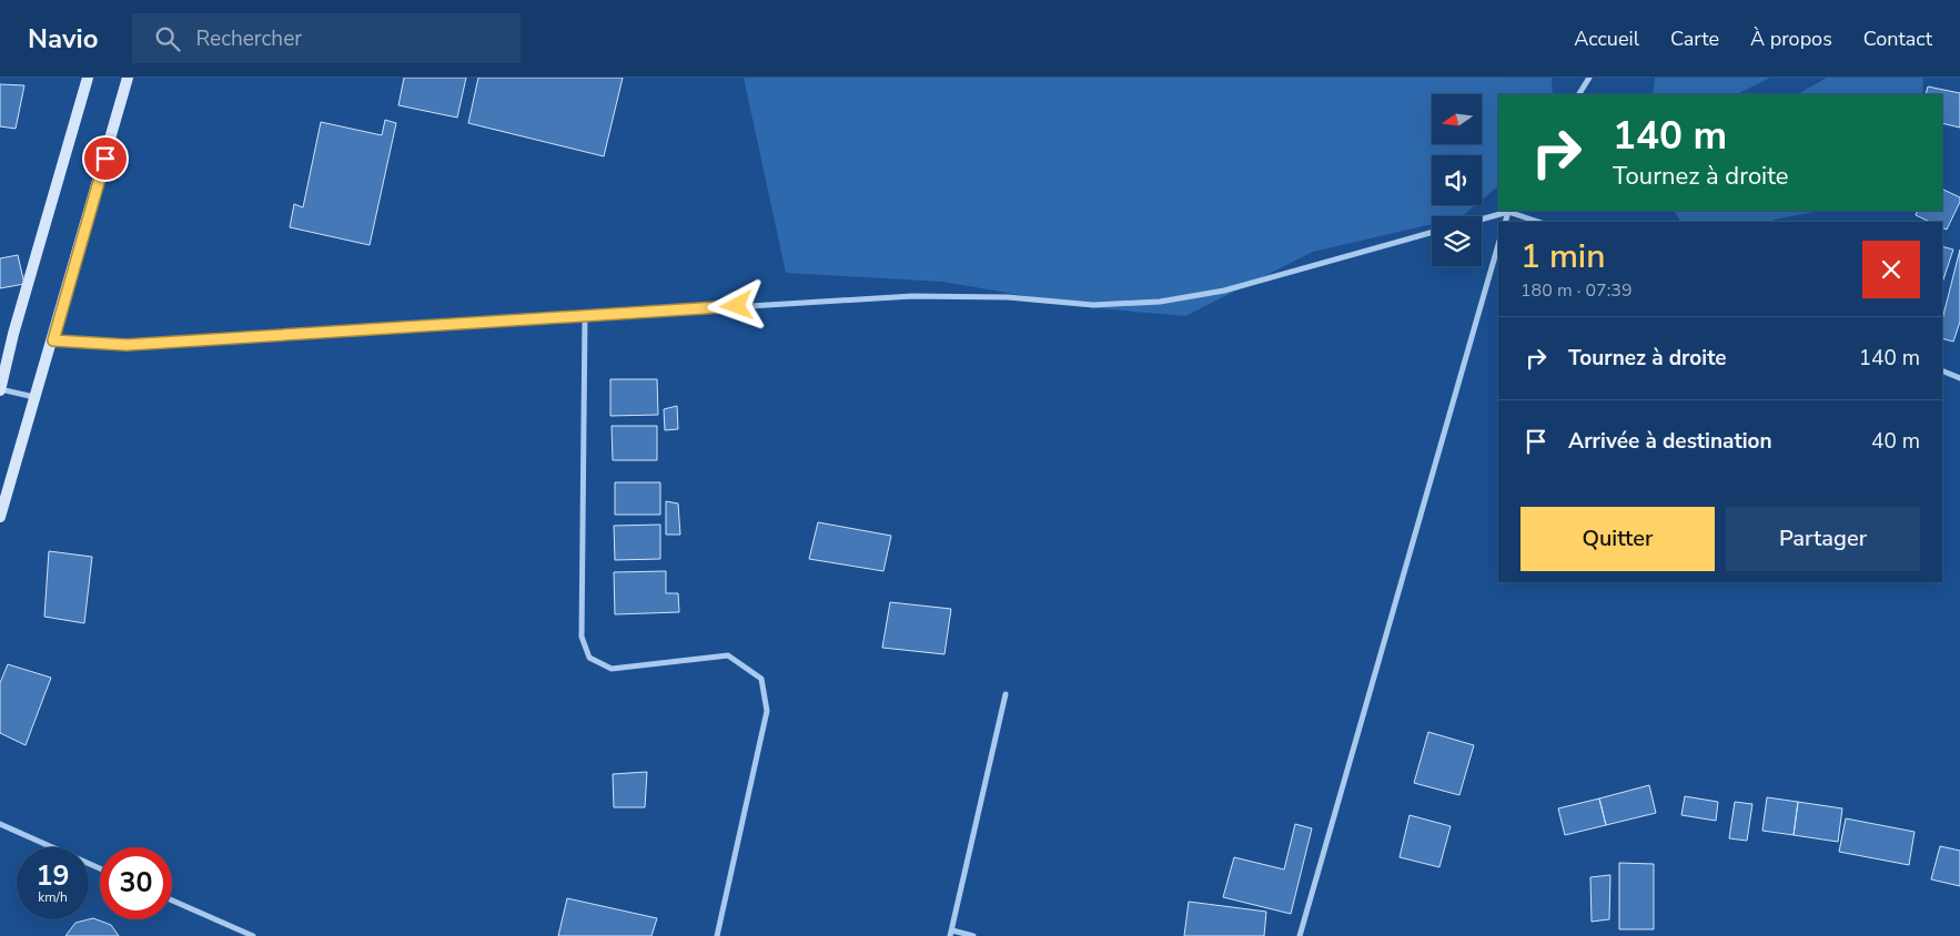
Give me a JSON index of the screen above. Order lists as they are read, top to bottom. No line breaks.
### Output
{"north":"left","page":{"header":"Navio","search":"Rechercher","nav":["Accueil","Carte","À propos","Contact"],"turn":["140 m","Tournez à droite"],"heading":["1 min","180 m · 07:39"],"list":[{"name":"Tournez à droite","value":"140 m"},{"name":"Arrivée à destination","value":"40 m"}],"buttons":["Quitter","Partager"],"speed":"19 km/h","limit":"30"}}
